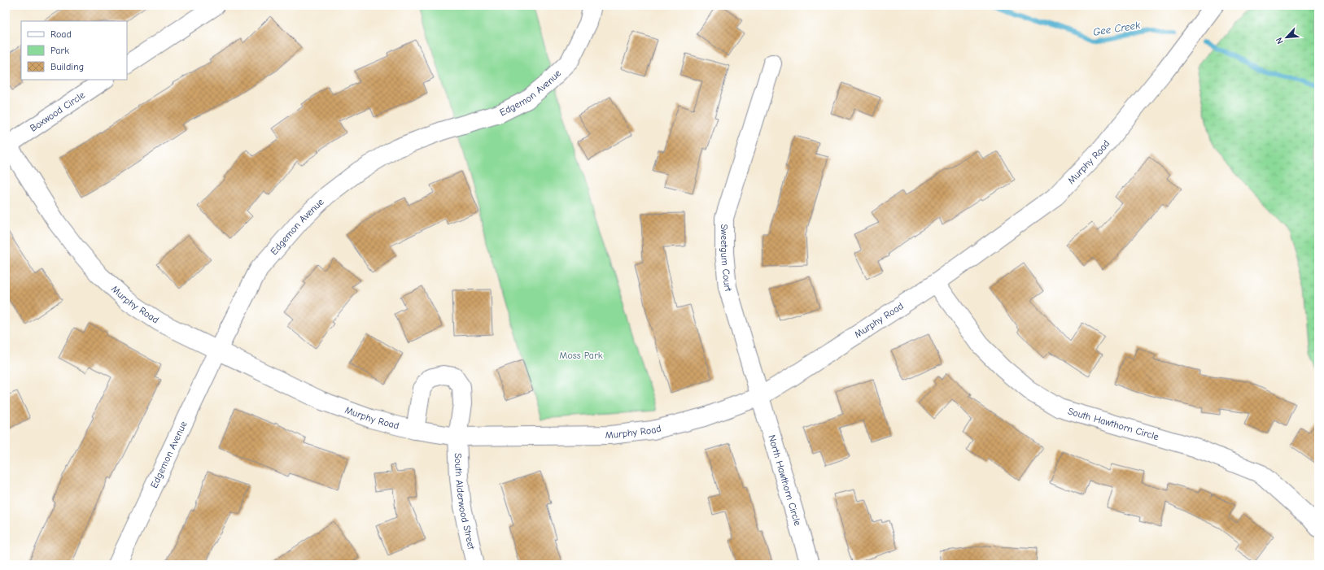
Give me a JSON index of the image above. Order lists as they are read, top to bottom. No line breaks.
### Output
{"streets":{"street":["Edgemon Avenue","Boxwood Circle","Murphy Road","Sweetgum Court","South Hawthorn Circle","North Hawthorn Circle","South Alderwood Street"]},"crossings":[["Edgemon Avenue","Murphy Road"],["Boxwood Circle","Murphy Road"],["Murphy Road","Sweetgum Court"],["Murphy Road","South Hawthorn Circle"],["Murphy Road","North Hawthorn Circle"],["Murphy Road","South Alderwood Street"],["Sweetgum Court","North Hawthorn Circle"]],"water":["Gee Creek"],"parks":["Moss Park"],"legend":["Road","Park","Building"],"north":"bottom left"}
